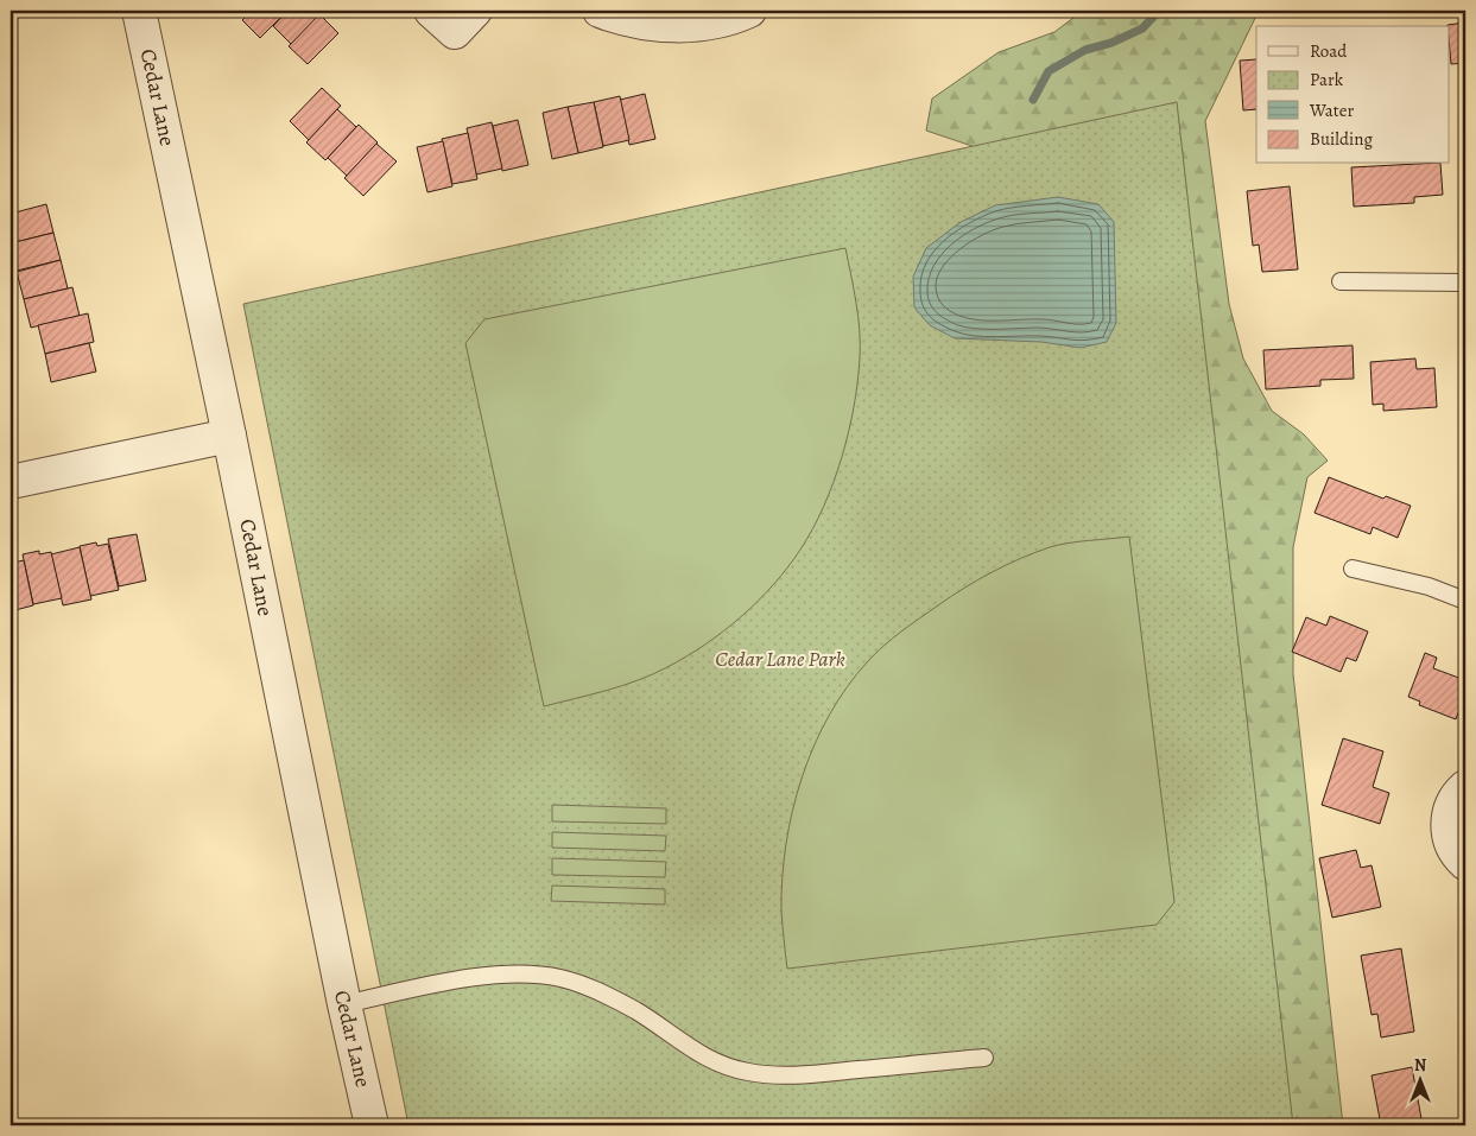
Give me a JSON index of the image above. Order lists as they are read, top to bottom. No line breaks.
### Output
{"streets":{"street":["Cedar Lane"]},"parks":["Cedar Lane Park"],"legend":["Road","Park","Water","Building"],"north":"top"}
